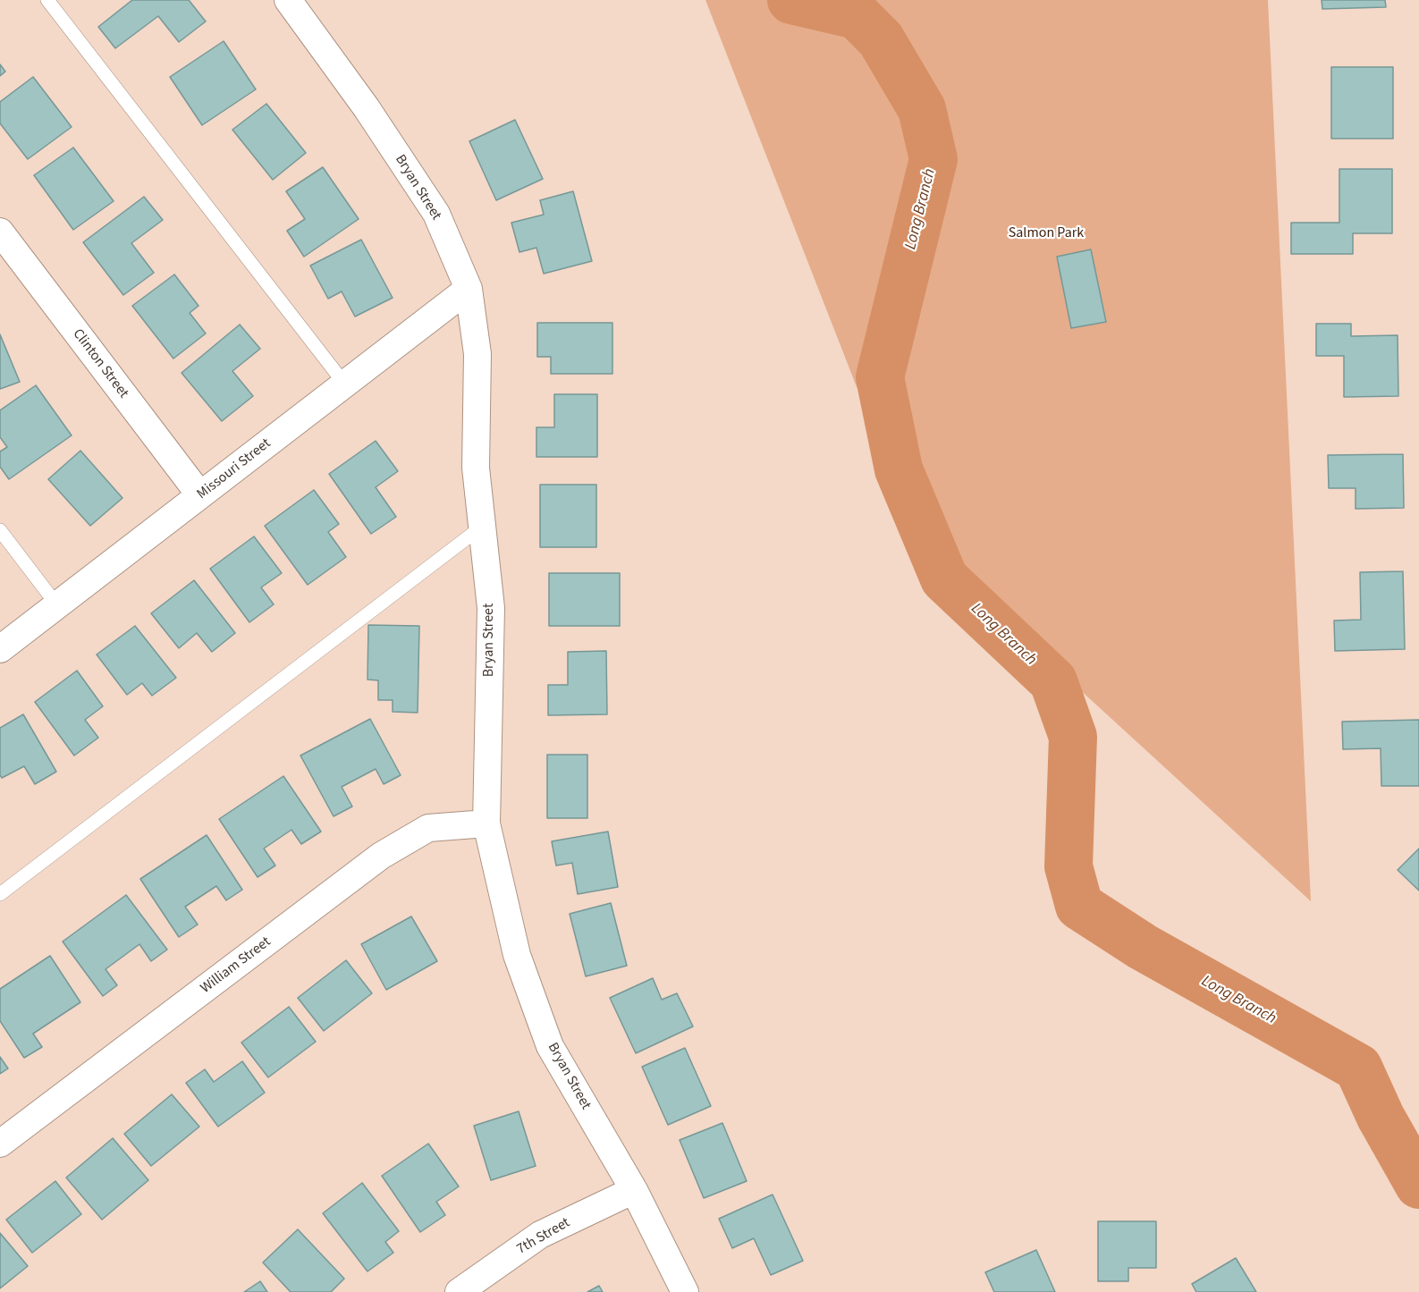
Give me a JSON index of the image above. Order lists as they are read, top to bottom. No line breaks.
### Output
{"streets":{"street":["Bryan Street","Clinton Street","Missouri Street","William Street","7th Street"]},"crossings":[["Bryan Street","Missouri Street"],["Bryan Street","William Street"],["Bryan Street","7th Street"],["Clinton Street","Missouri Street"]],"water":["Long Branch"],"parks":["Salmon Park"]}
